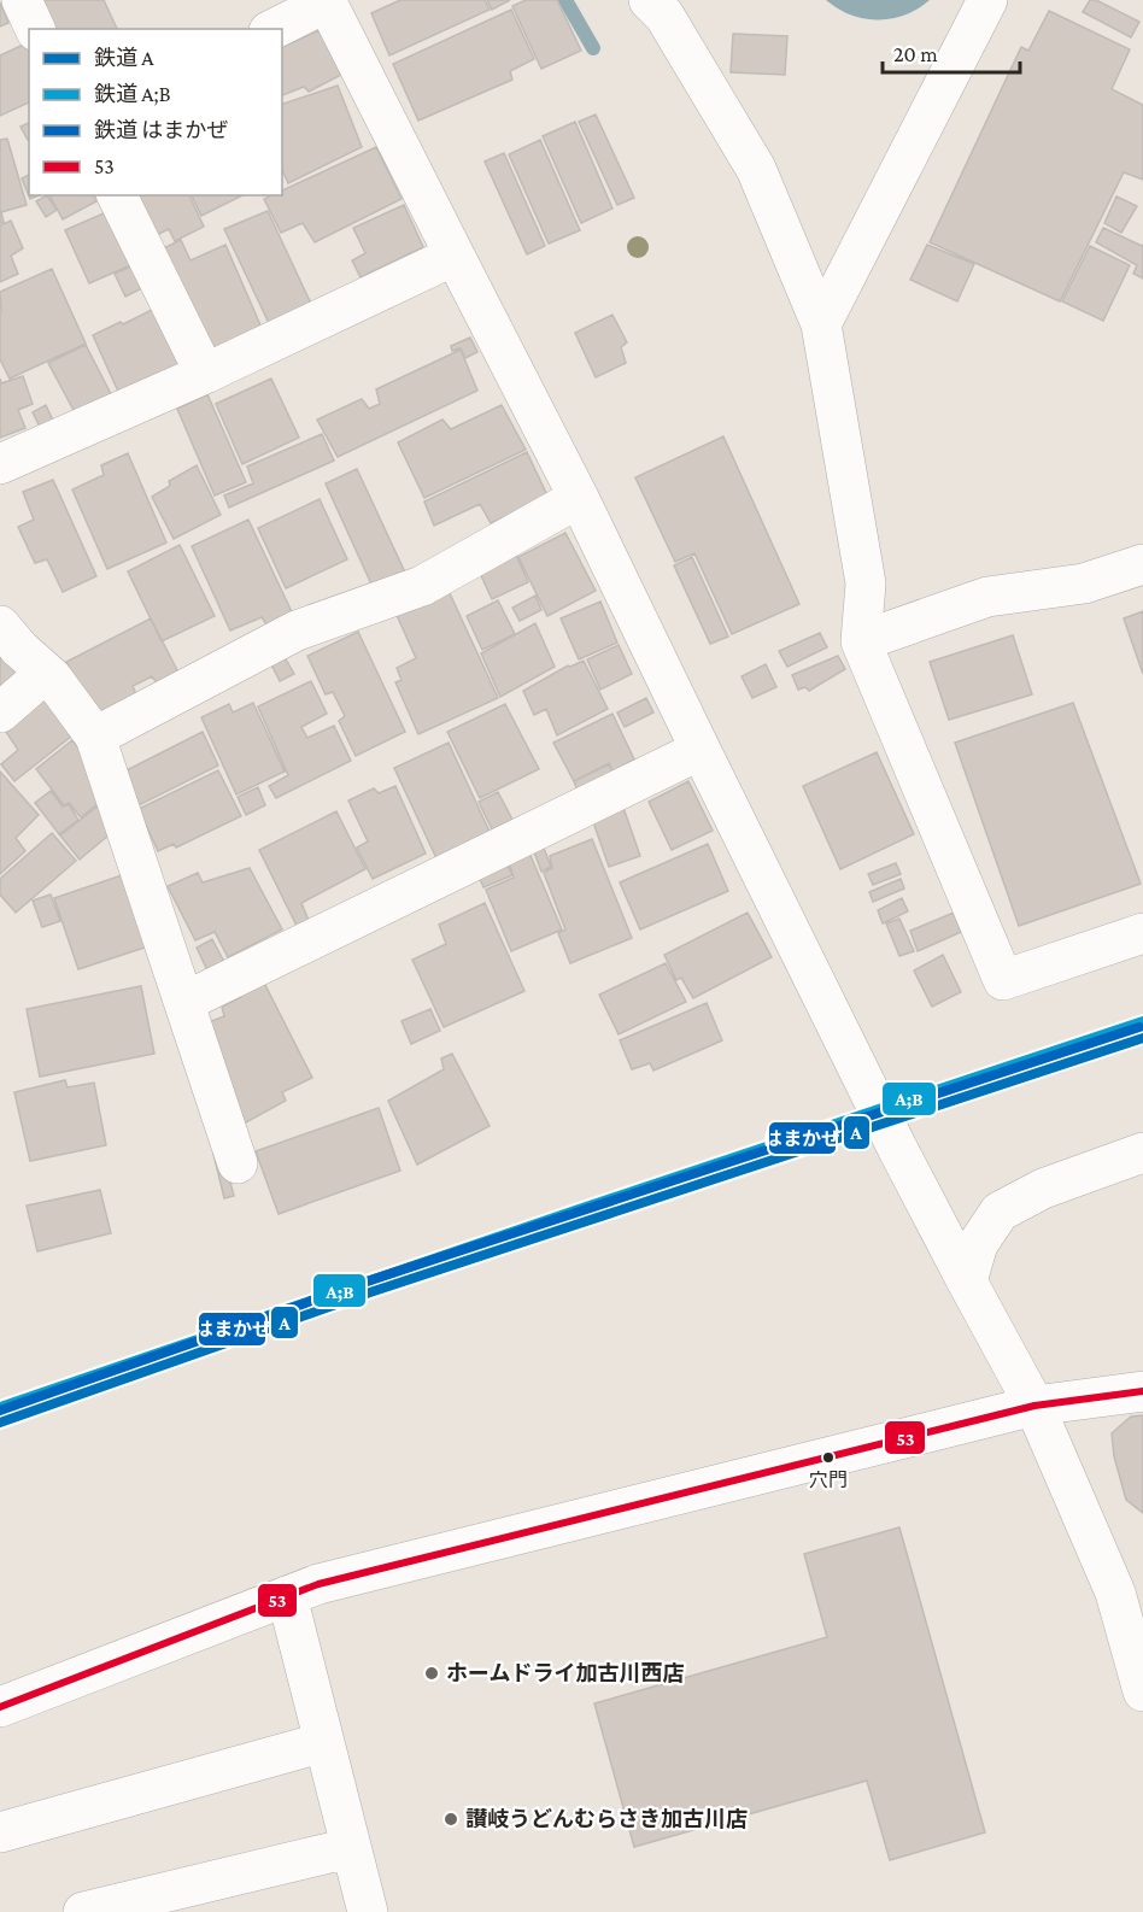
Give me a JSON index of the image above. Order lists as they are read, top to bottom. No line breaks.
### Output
{"places":["穴門","ホームドライ加古川西店","讃岐うどんむらさき加古川店"],"lines":["rail line A;B","rail line はまかぜ","rail line A","transit line 53"],"legend":["鉄道 A","鉄道 A;B","鉄道 はまかぜ","53"],"scale_bar":"20 m"}
